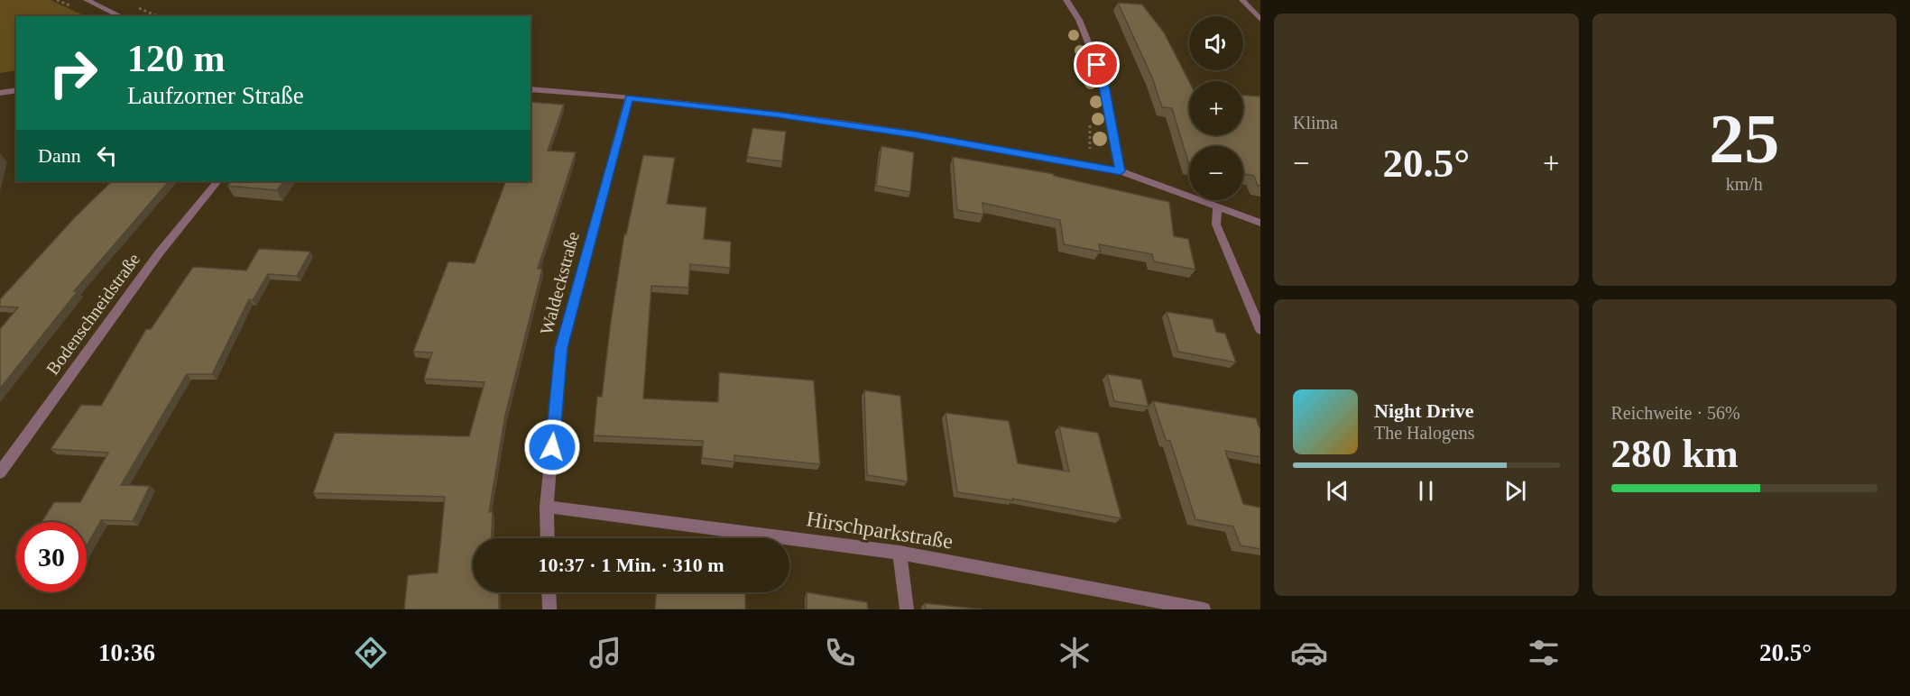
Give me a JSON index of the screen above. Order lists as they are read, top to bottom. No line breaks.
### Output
{"streets":{"street":["Waldeckstraße","Bodenschneidstraße","Hirschparkstraße"]},"crossings":[["Waldeckstraße","Hirschparkstraße"]],"page":{"tile":["Klima",["25","km/h"],["Reichweite · 56%","280 km"]],"map_buttons":["+","−"],"turn":["120 m","Laufzorner Straße"],"then":"Dann","heat":["−","20.5°","+"],"song":["Night Drive","The Halogens"],"limit":"30","trip":"10:37 · 1 Min. · 310 m","tabs":["10:36","20.5°"]}}
